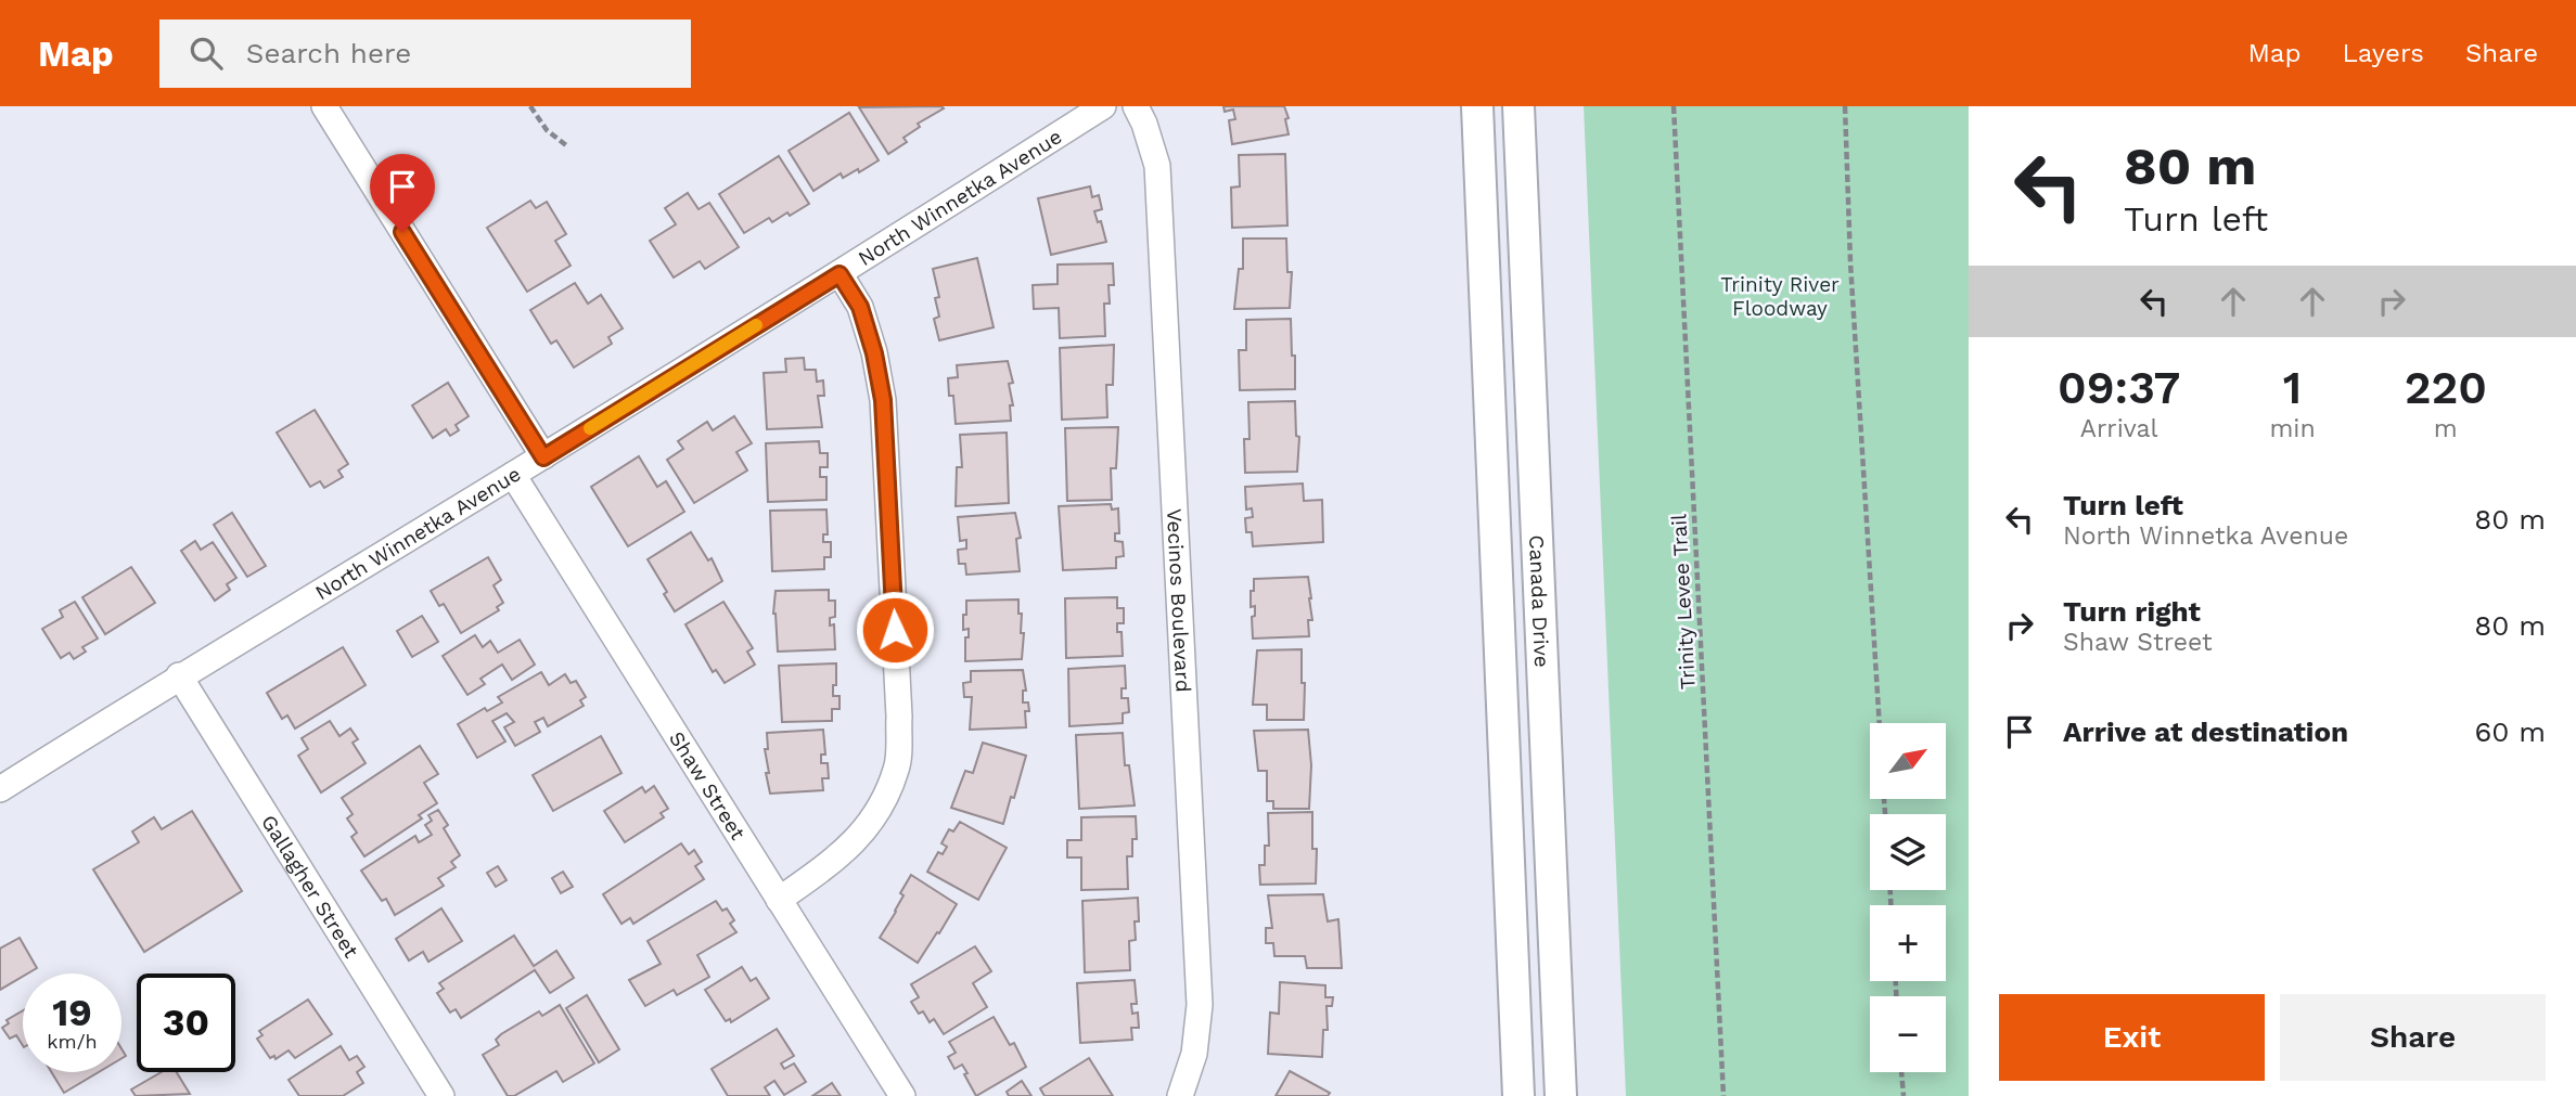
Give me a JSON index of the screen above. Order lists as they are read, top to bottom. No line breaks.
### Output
{"streets":{"street":["North Winnetka Avenue","Vecinos Boulevard","Canada Drive","Shaw Street","Gallagher Street"],"path":["Trinity Levee Trail"]},"crossings":[["North Winnetka Avenue","Shaw Street"],["North Winnetka Avenue","Gallagher Street"]],"parks":["Trinity River Floodway"],"north":"top right","page":{"header":"Map","search":"Search here","nav":["Map","Layers","Share"],"turn":["80 m","Turn left"],"eta":["09:37","Arrival","1","min","220","m"],"list":[{"name":"Turn left","note":"North Winnetka Avenue","value":"80 m"},{"name":"Turn right","note":"Shaw Street","value":"80 m"},{"name":"Arrive at destination","value":"60 m"}],"map_buttons":["+","−"],"speed":"19 km/h","limit":"30","buttons":["Exit","Share"]}}
